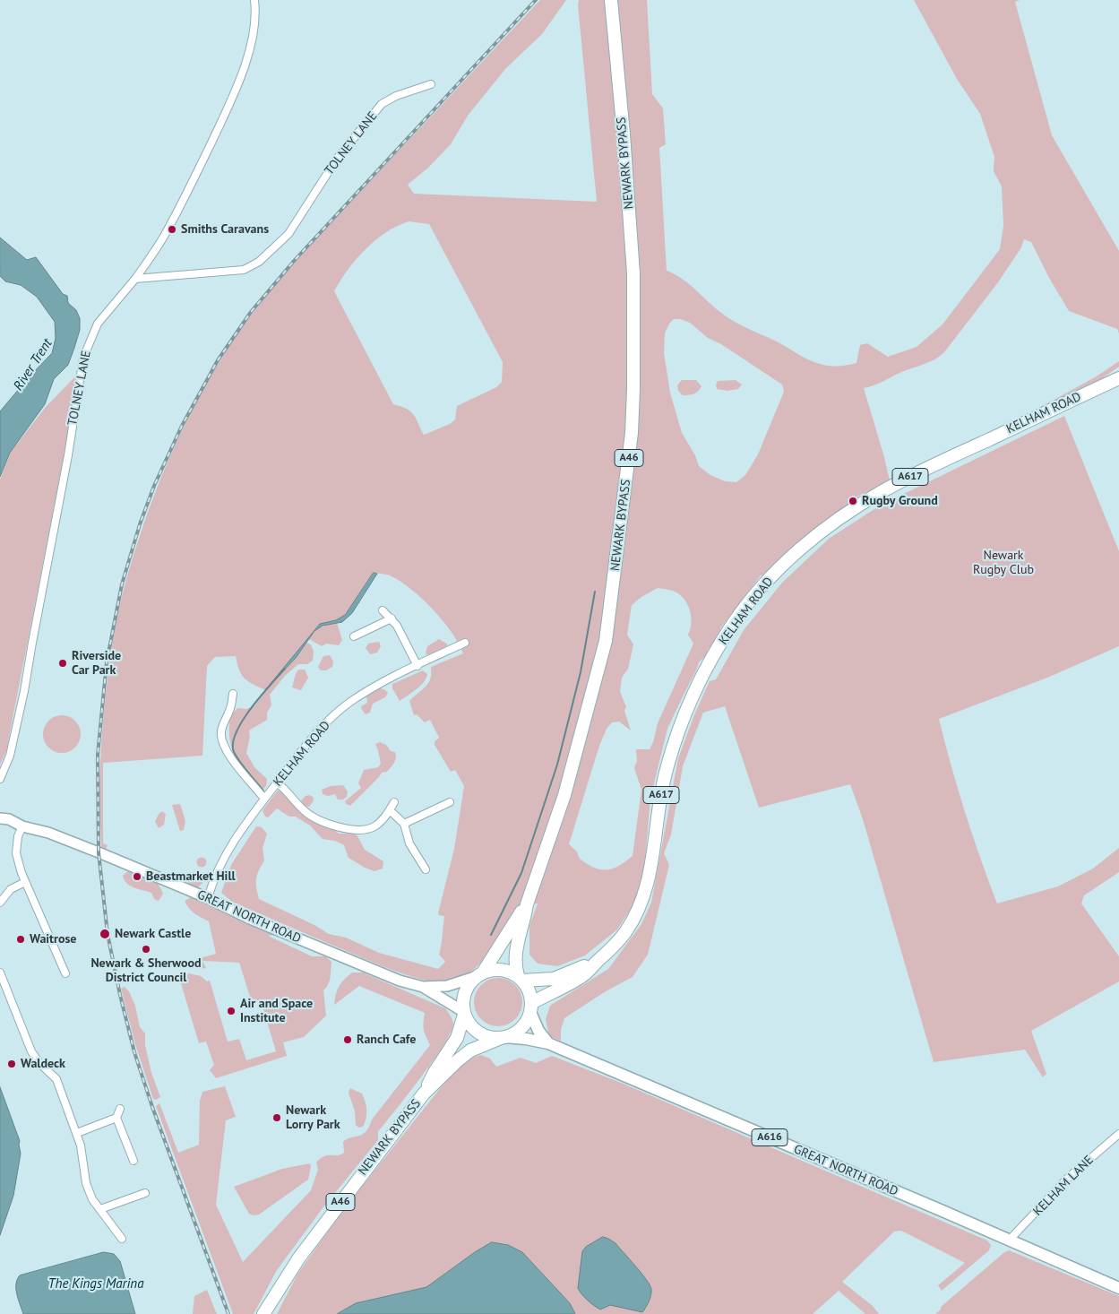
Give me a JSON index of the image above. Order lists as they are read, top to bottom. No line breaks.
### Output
{"streets":{"highway":["NEWARK BYPASS","KELHAM ROAD","A46","A617"],"main road":["GREAT NORTH ROAD","A616"],"street":["TOLNEY LANE","KELHAM LANE"]},"crossings":[["NEWARK BYPASS","KELHAM ROAD"],["NEWARK BYPASS","GREAT NORTH ROAD"],["KELHAM ROAD","GREAT NORTH ROAD"],["GREAT NORTH ROAD","KELHAM LANE"]],"water":["River Trent","The Kings Marina"],"parks":["Newark Rugby Club"],"places":["Smiths Caravans","Rugby Ground","Riverside Car Park","Beastmarket Hill","Newark Castle","Waitrose","Newark & Sherwood District Council","Air and Space Institute","Ranch Cafe","Waldeck","Newark Lorry Park"]}
